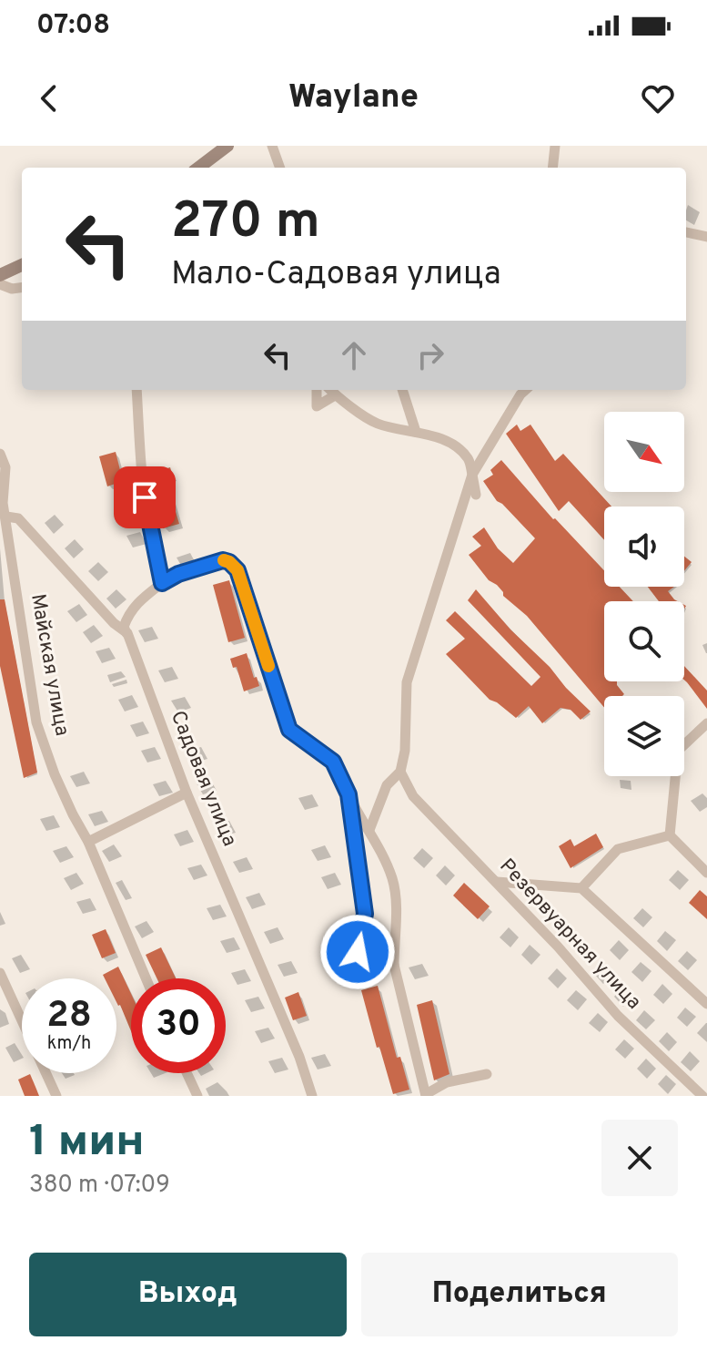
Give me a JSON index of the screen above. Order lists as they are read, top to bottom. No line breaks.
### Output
{"streets":{"street":["Майская улица","Садовая улица","Резервуарная улица"]},"crossings":[["Майская улица","Садовая улица"]],"north":"bottom right","page":{"status":"07:08","header":"Waylane","turn":["270 m","Мало-Садовая улица"],"speed":"28 km/h","limit":"30","heading":["1 мин","380 m · 07:09"],"buttons":["Выход","Поделиться"]}}
